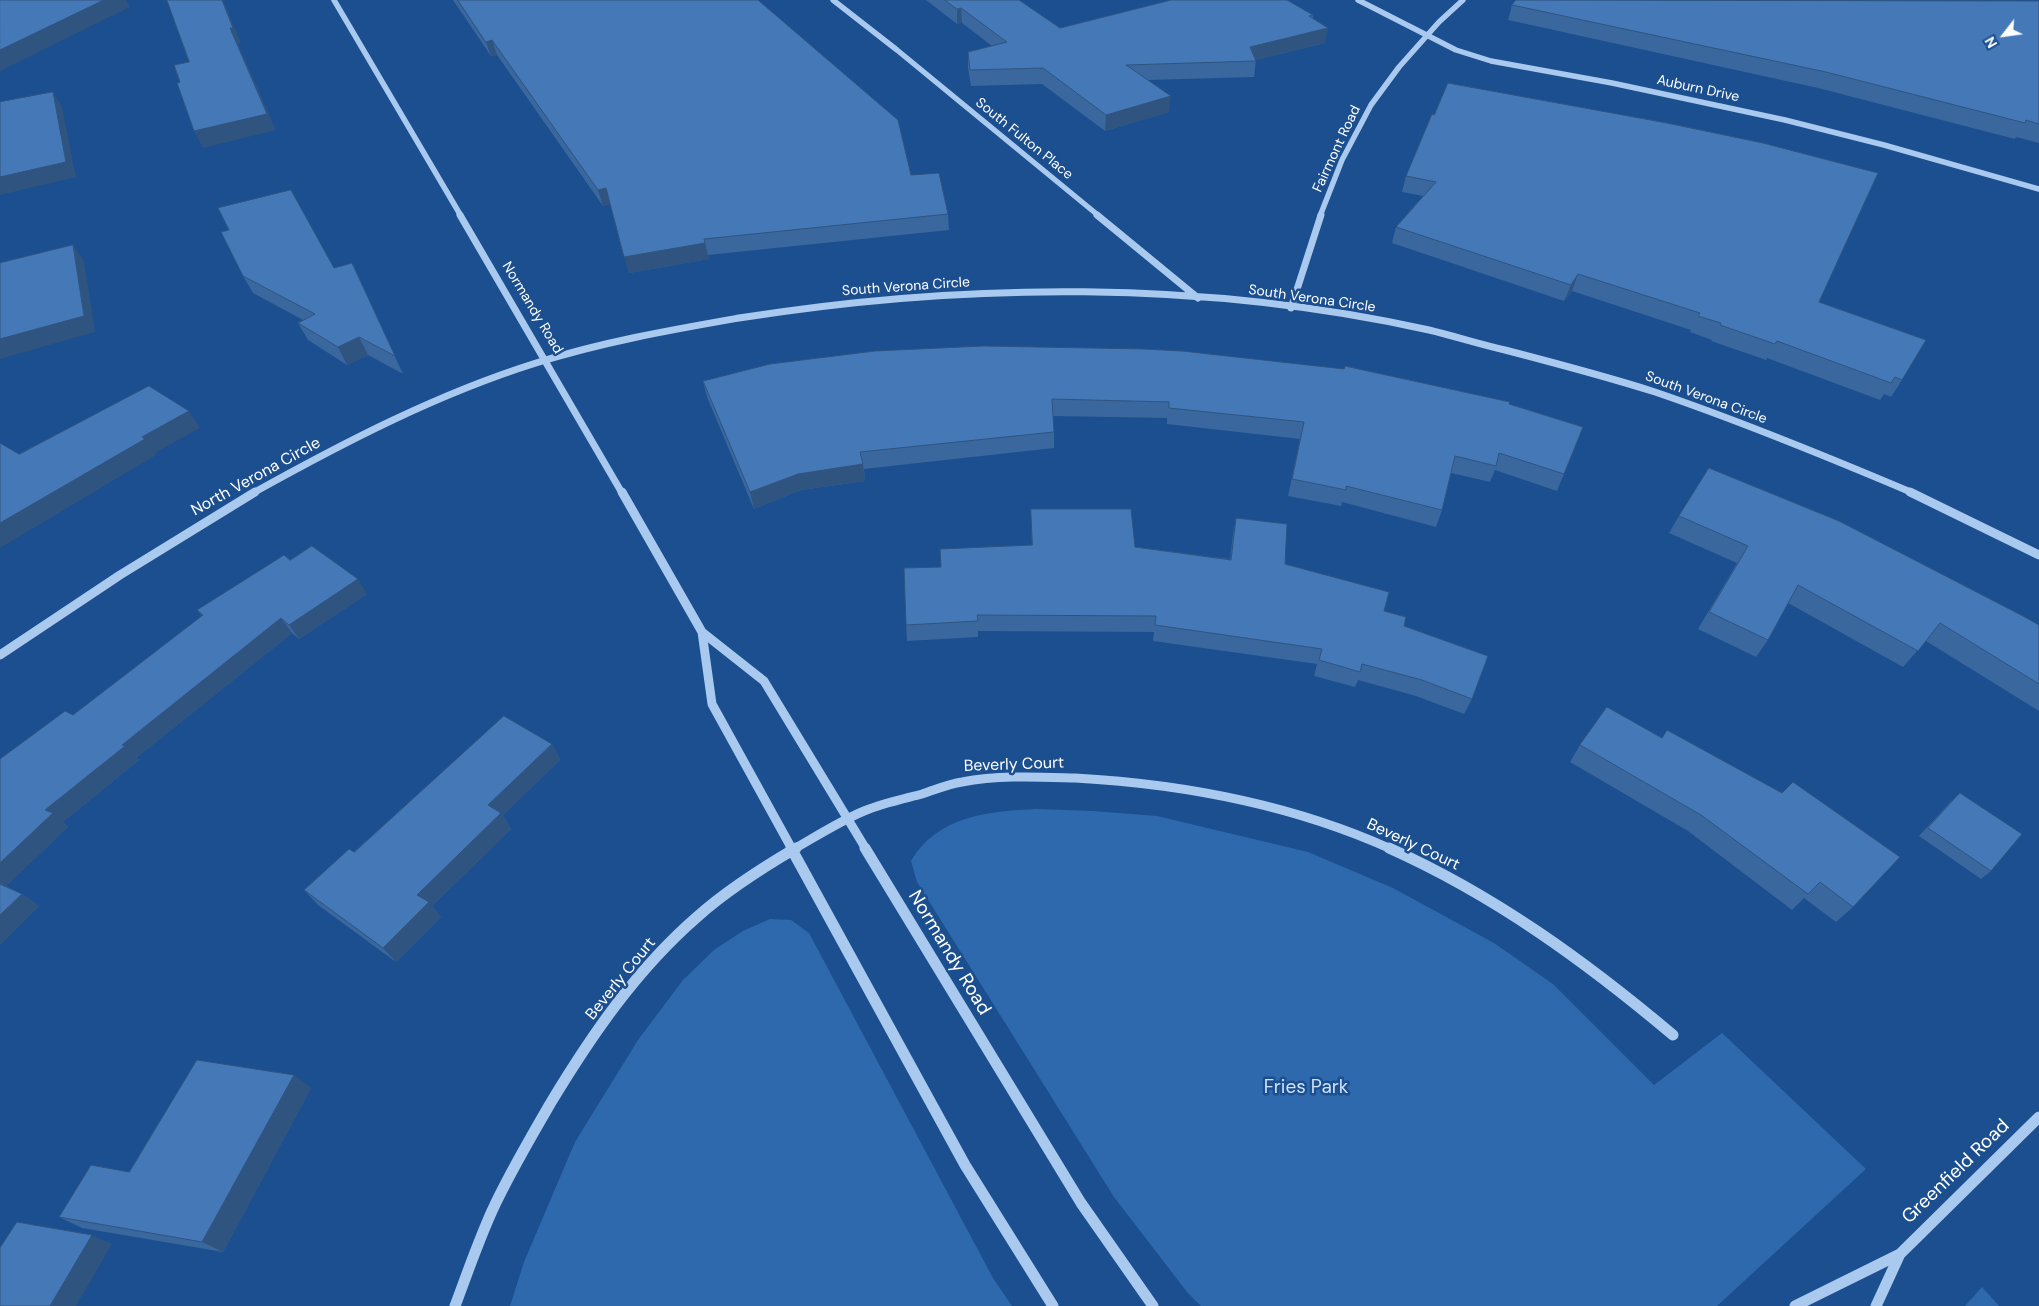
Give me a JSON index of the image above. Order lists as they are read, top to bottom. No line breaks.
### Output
{"streets":{"street":["Auburn Drive","South Fulton Place","Fairmont Road","South Verona Circle","Normandy Road","North Verona Circle","Beverly Court","Greenfield Road"]},"crossings":[["Auburn Drive","Fairmont Road"],["South Fulton Place","South Verona Circle"],["Fairmont Road","South Verona Circle"],["South Verona Circle","Normandy Road"],["South Verona Circle","North Verona Circle"],["Normandy Road","North Verona Circle"],["Normandy Road","Beverly Court"]],"parks":["Fries Park"],"north":"bottom left"}
